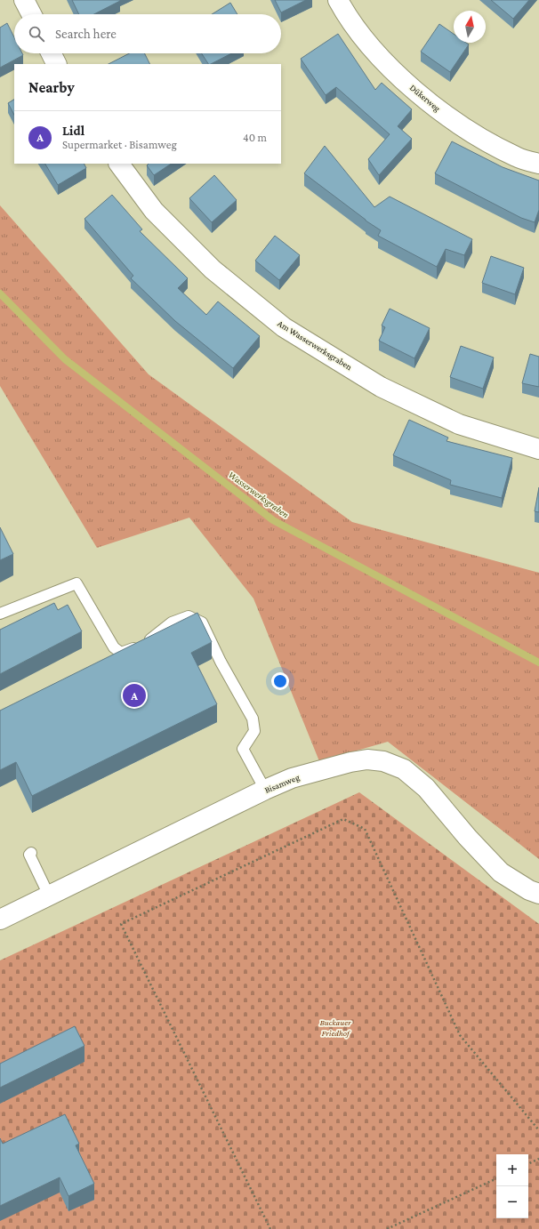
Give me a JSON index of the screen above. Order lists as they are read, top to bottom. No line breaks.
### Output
{"streets":{"street":["Dükerweg","Am Wasserwerksgraben","Bisamweg"]},"water":["Wasserwerksgraben"],"parks":["Buckauer Friedhof"],"north":"top","page":{"search":"Search here","heading":"Nearby","list":[{"mark":"A","name":"Lidl","note":"Supermarket · Bisamweg","value":"40 m"}],"pins":"A","map_buttons":["+","−"]}}
